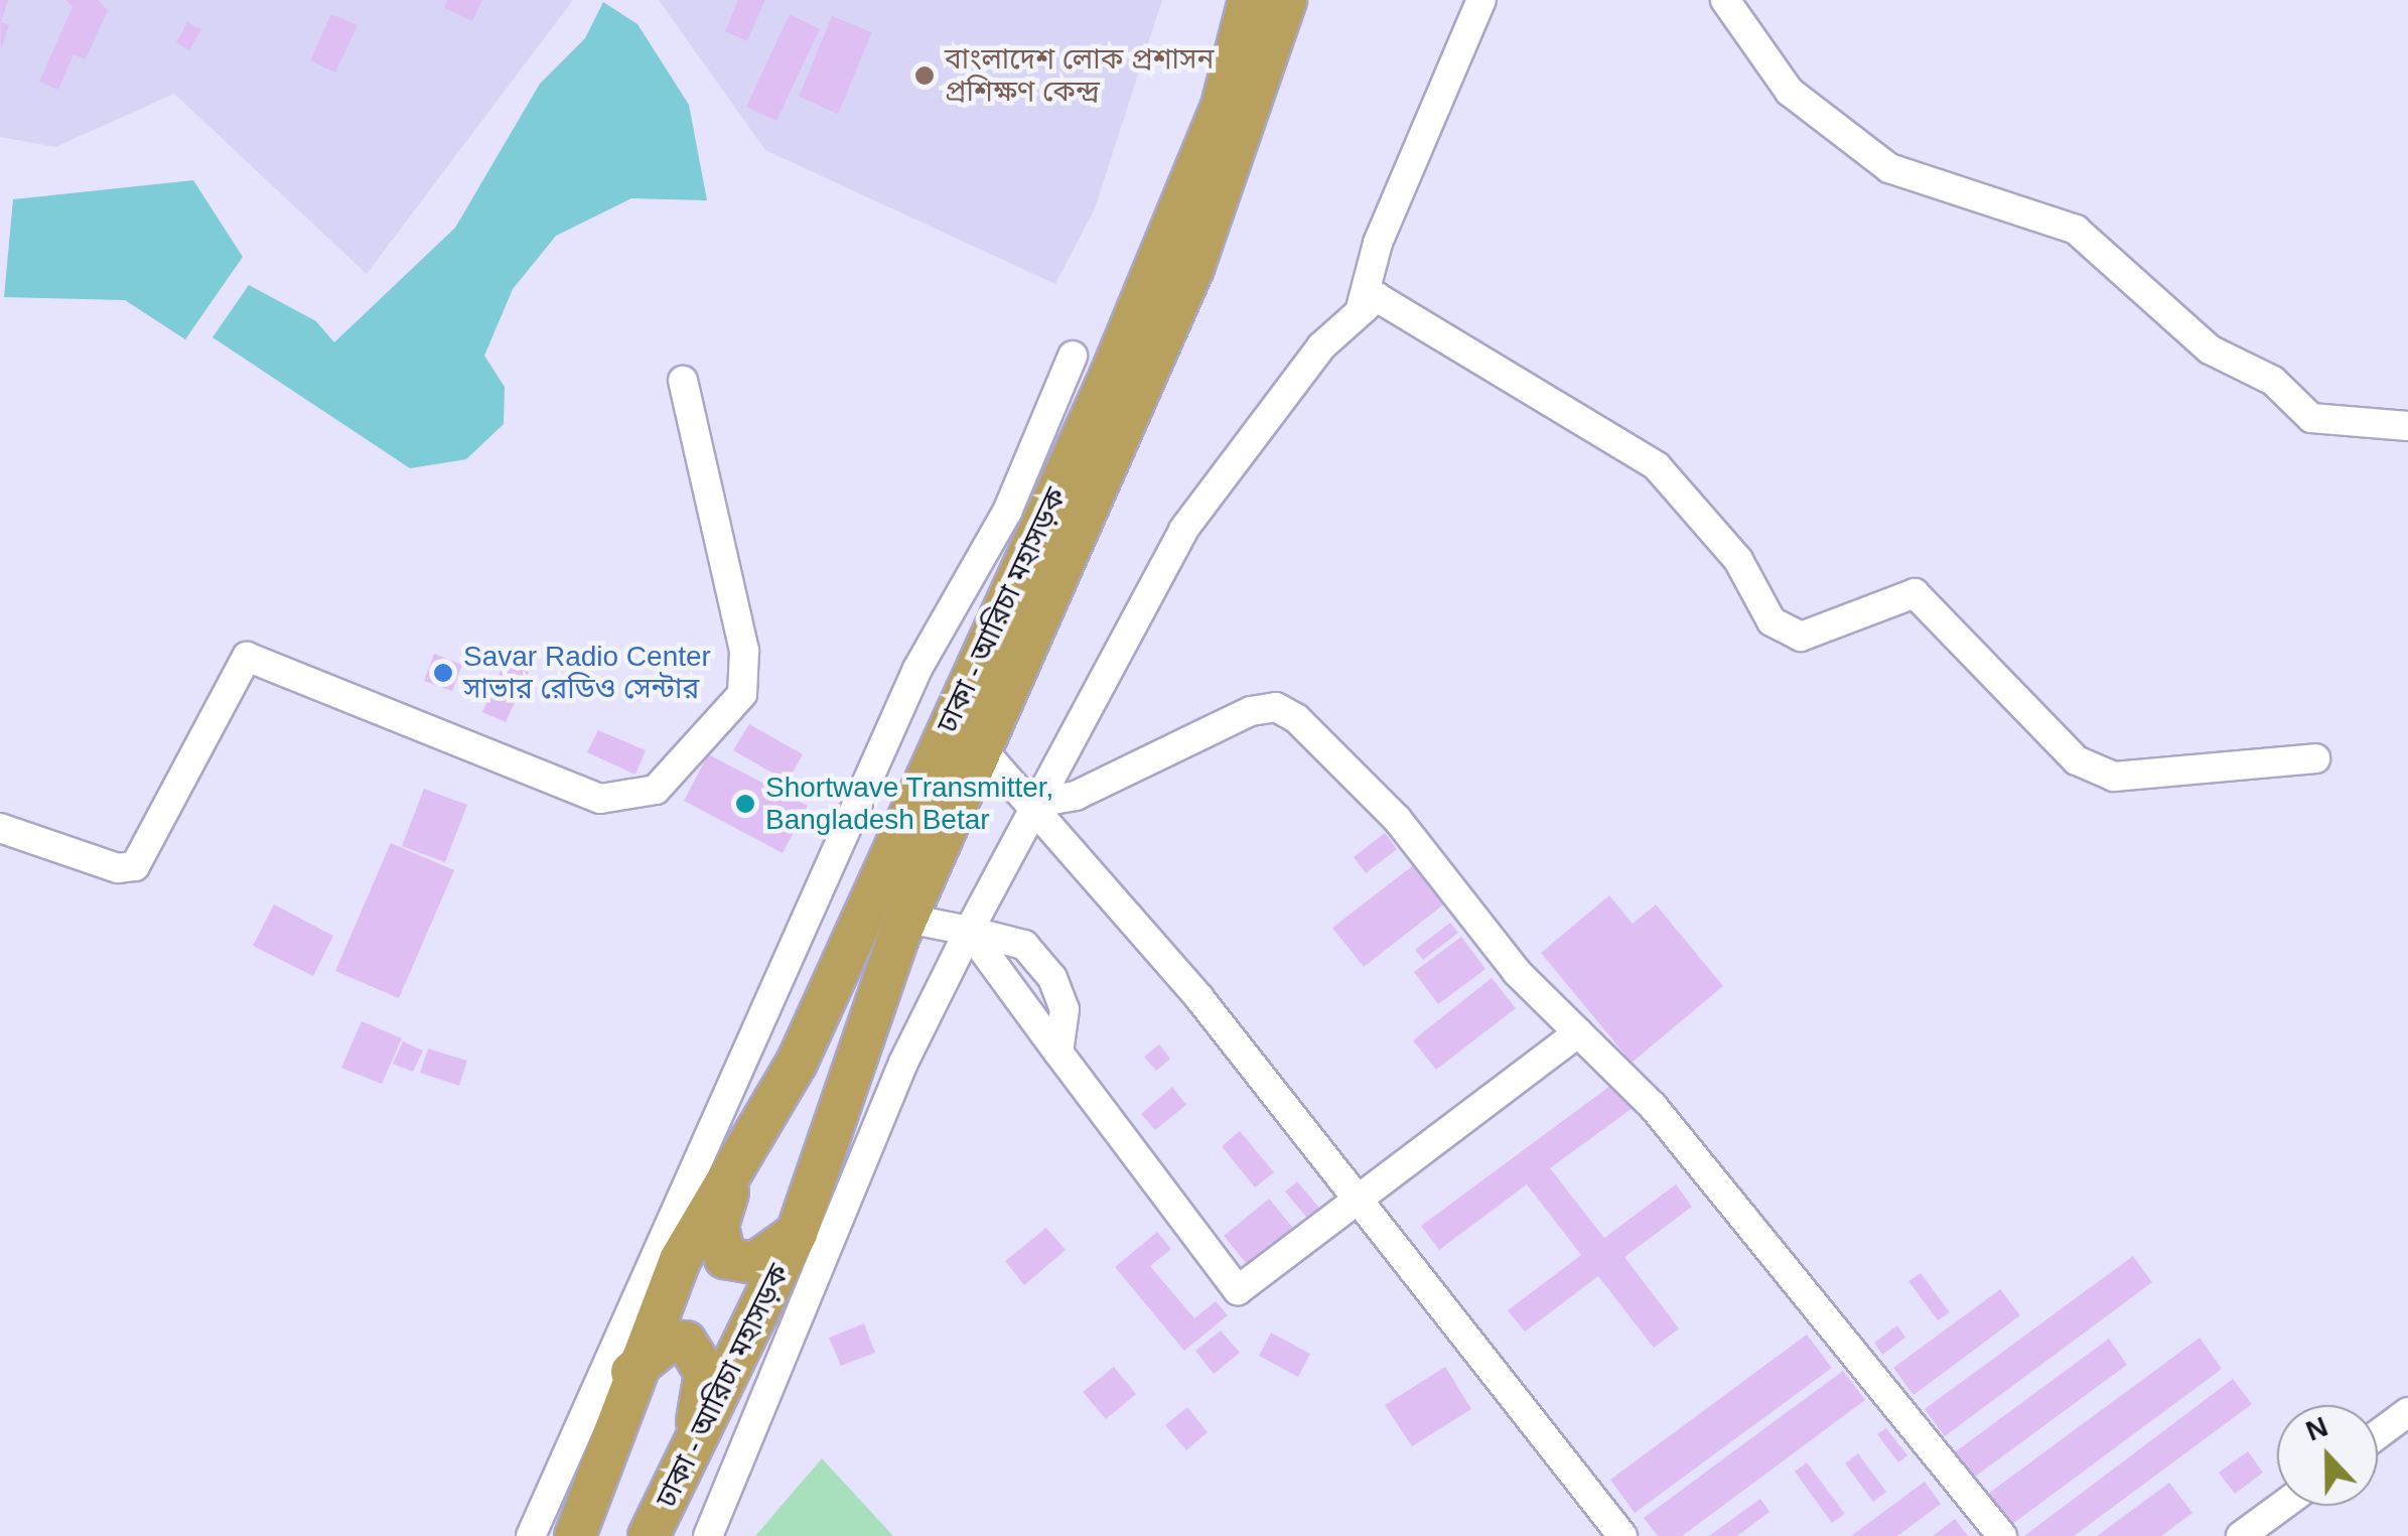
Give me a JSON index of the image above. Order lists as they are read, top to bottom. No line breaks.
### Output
{"streets":{"highway":["ঢাকা - আরিচা মহাসড়ক"]},"places":["বাংলাদেশ লোক প্রশাসন প্রশিক্ষণ কেন্দ্র","Savar Radio Center সাভার রেডিও সেন্টার","Shortwave Transmitter, Bangladesh Betar"],"north":"top"}
